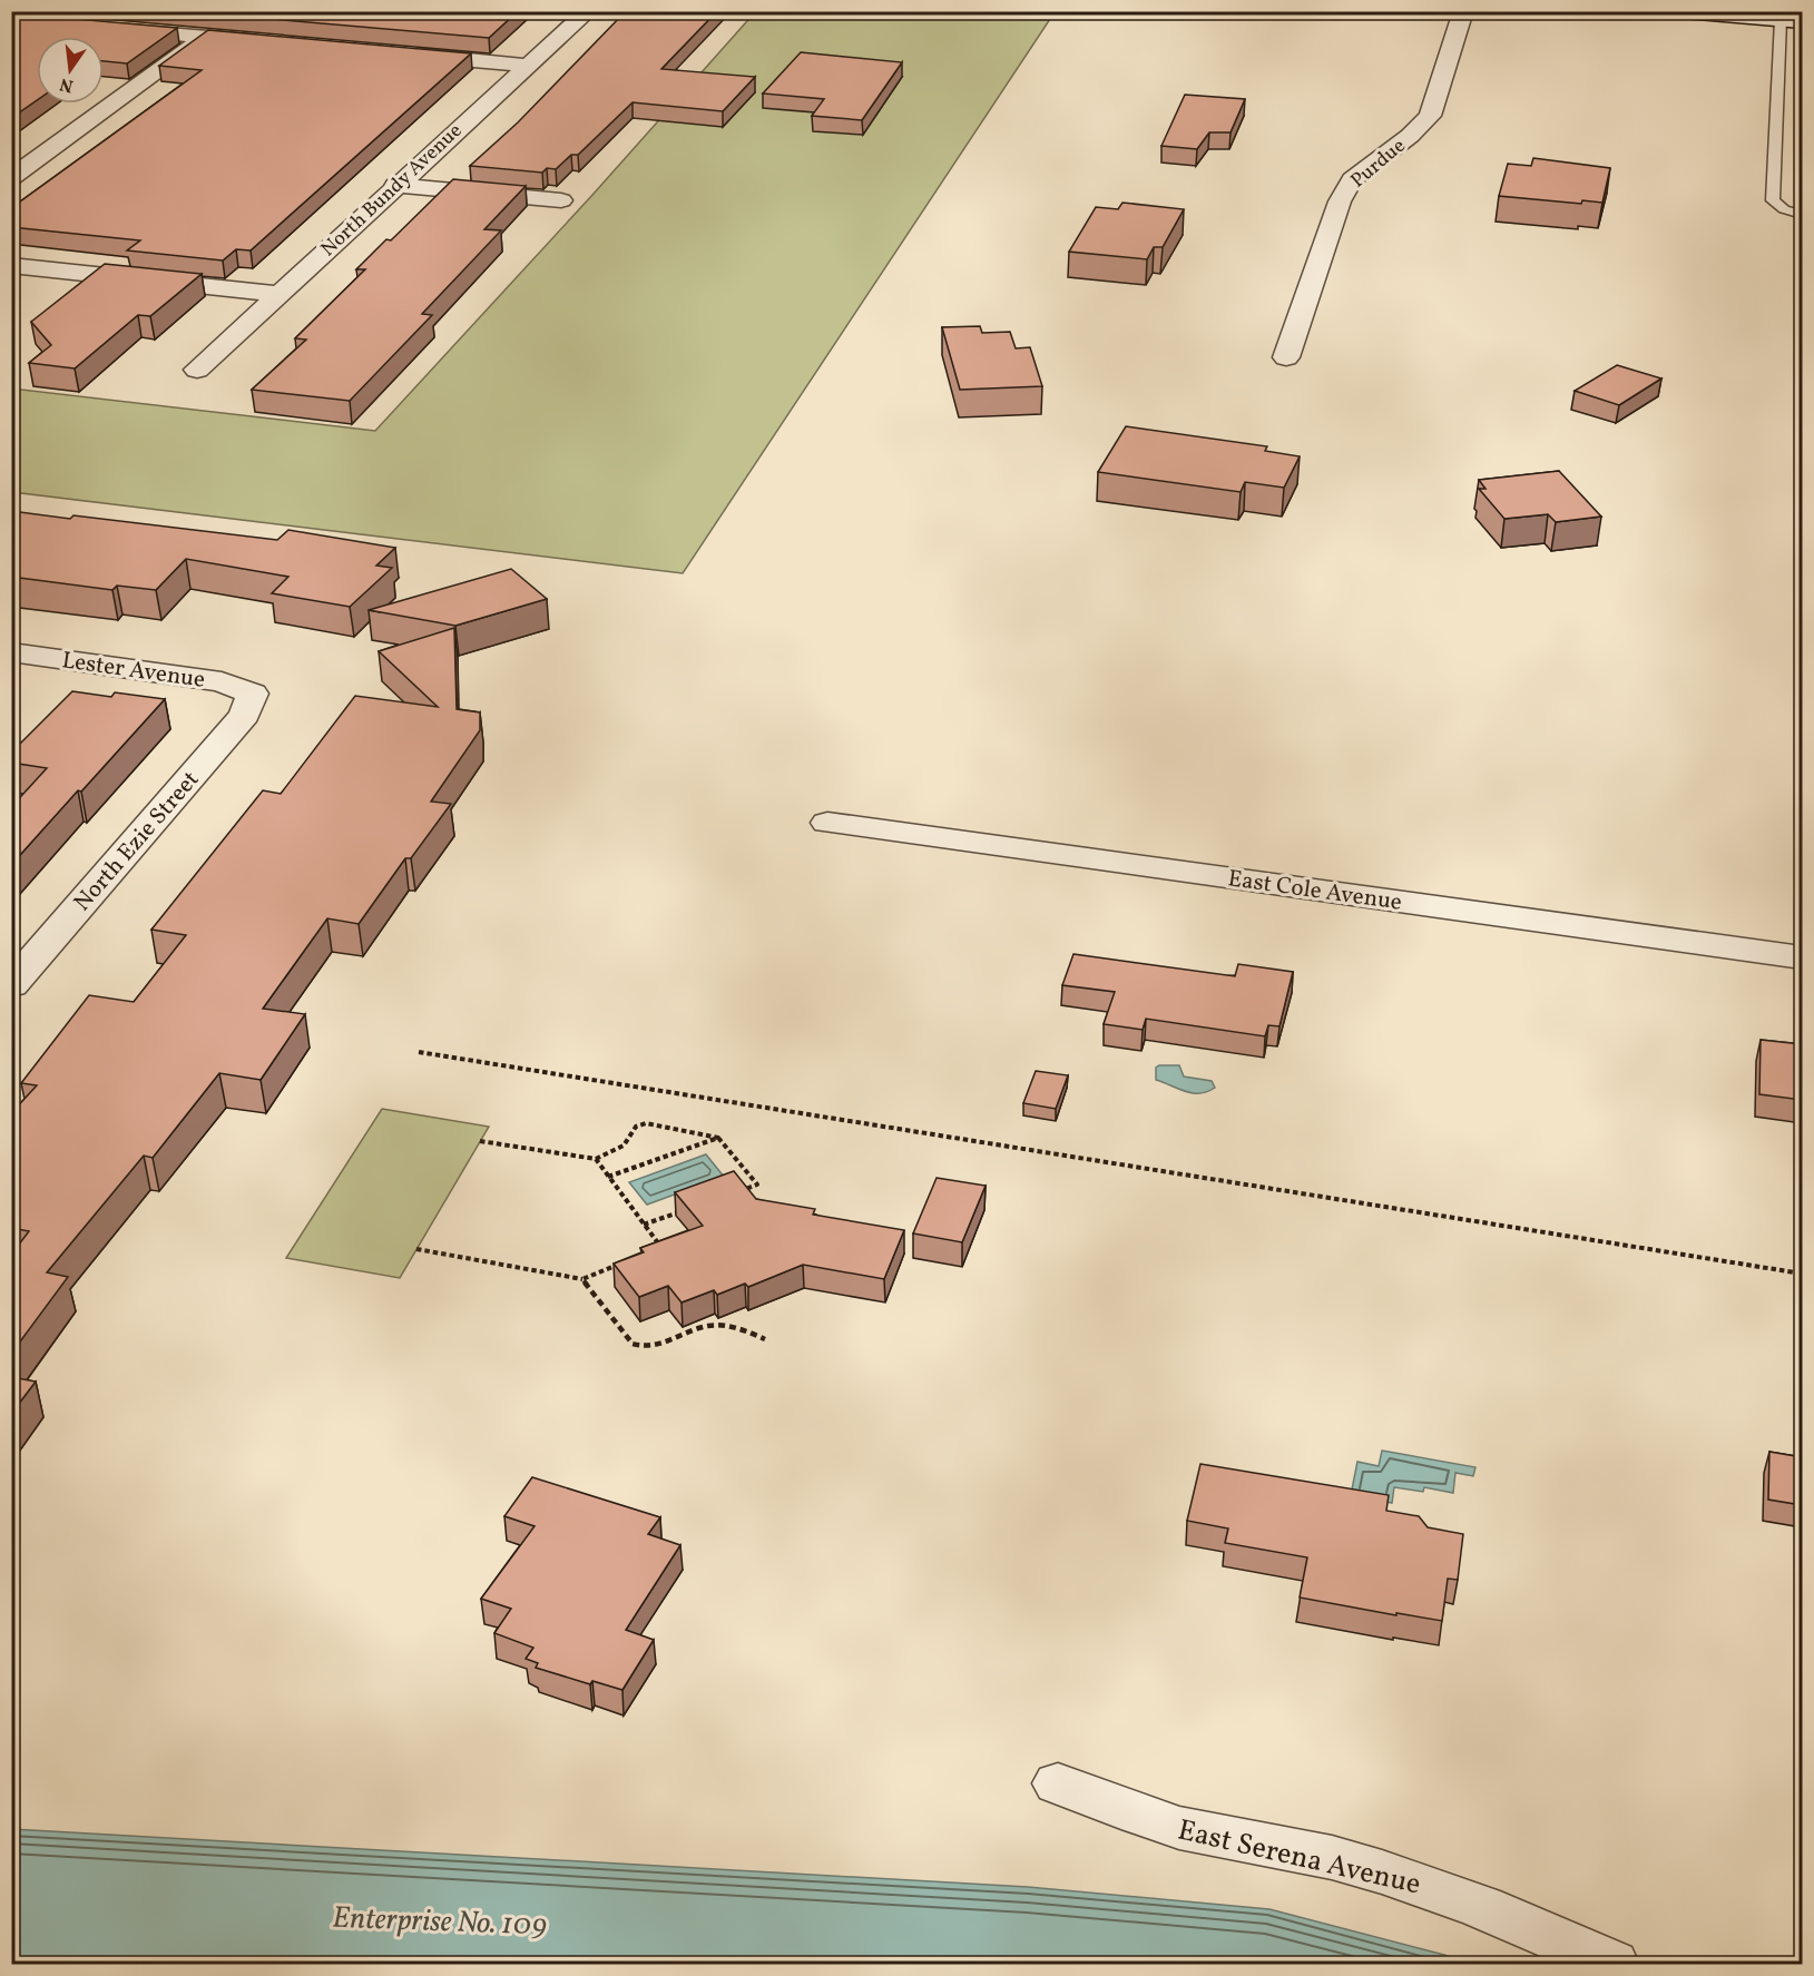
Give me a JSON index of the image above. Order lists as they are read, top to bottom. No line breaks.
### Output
{"streets":{"street":["Purdue","North Bundy Avenue","Lester Avenue","North Ezie Street","East Cole Avenue","East Serena Avenue"]},"crossings":[["Lester Avenue","North Ezie Street"]],"water":["Enterprise No. 109"],"north":"bottom"}
